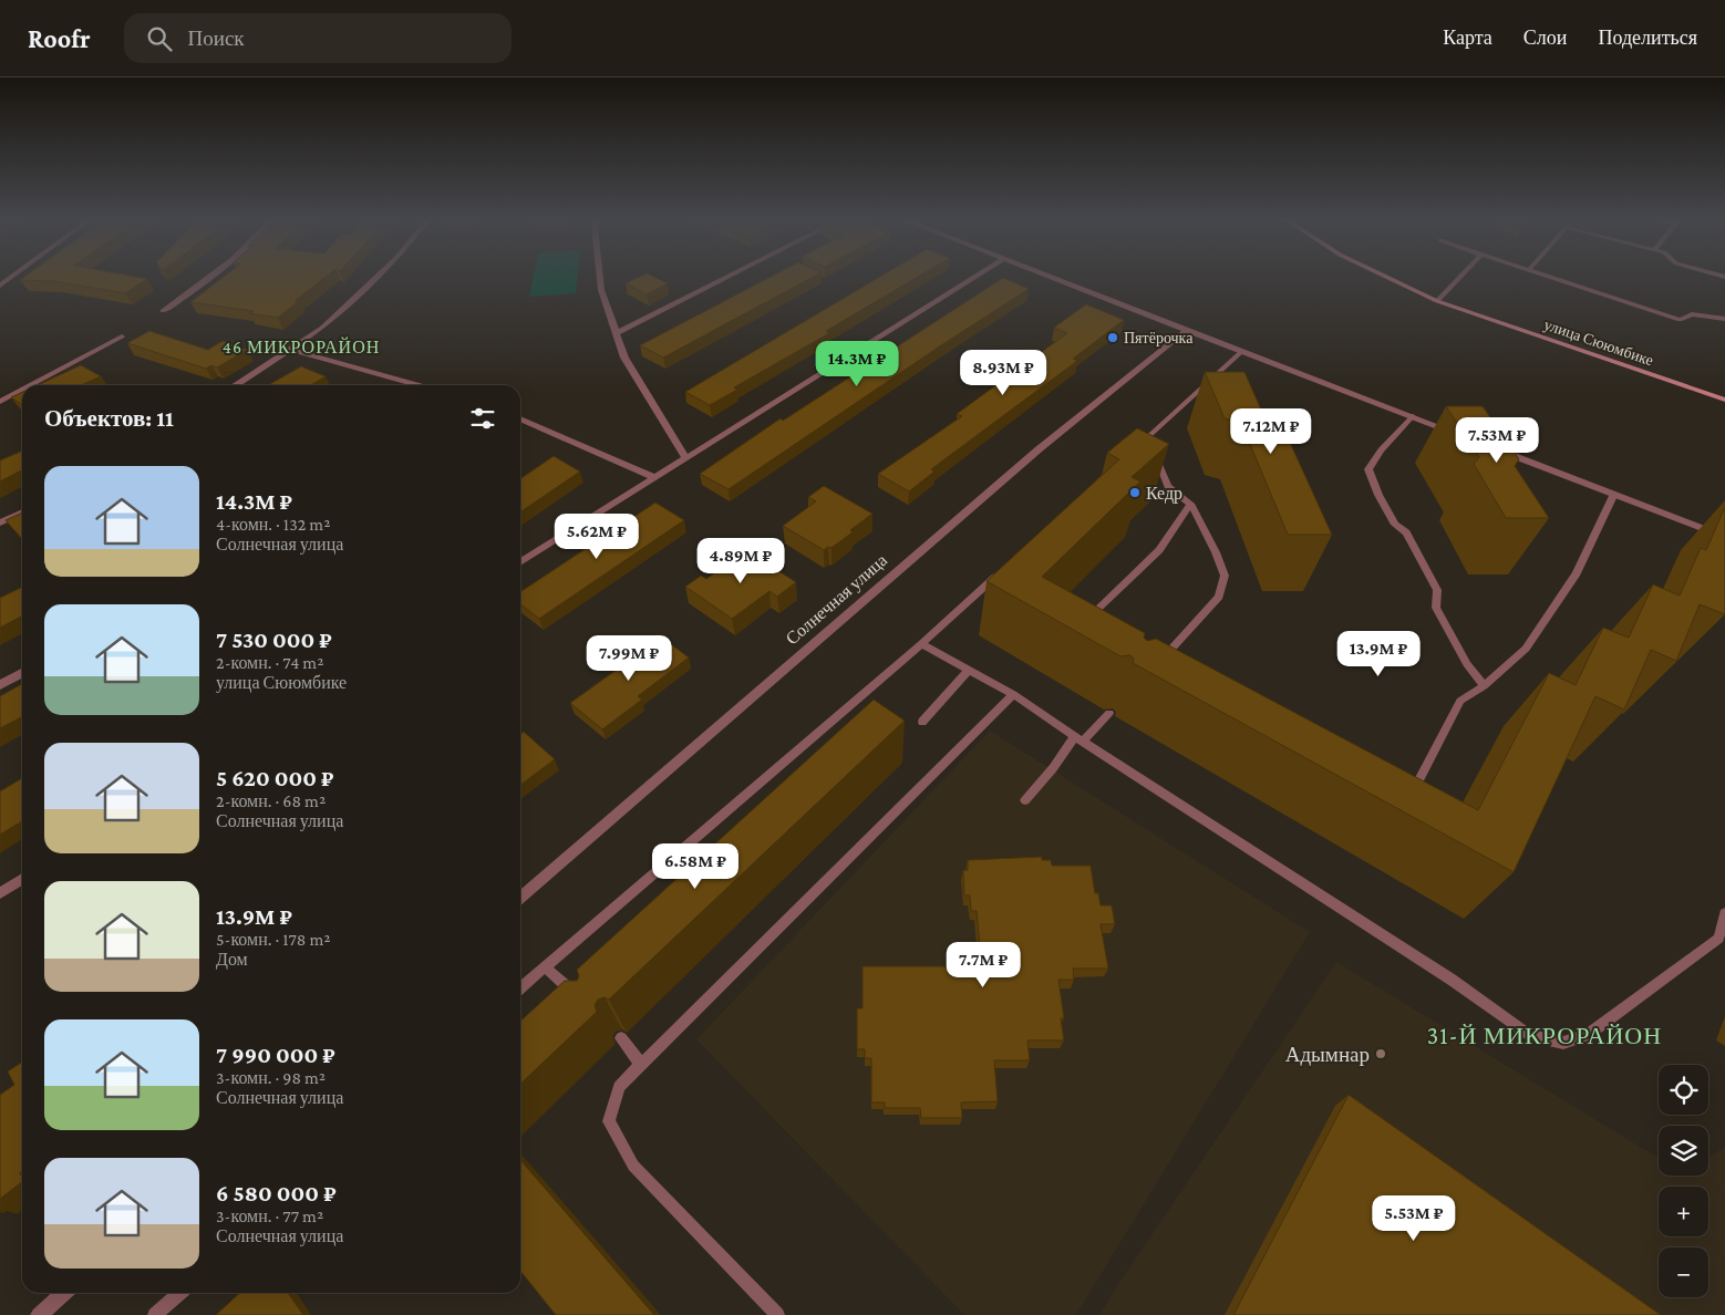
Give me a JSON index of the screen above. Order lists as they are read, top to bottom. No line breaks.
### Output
{"streets":{"street":["улица Сююмбике","Солнечная улица"]},"districts":["46 МИКРОРАЙОН","31-Й МИКРОРАЙОН"],"places":["Пятёрочка","Кедр","Адымнар"],"page":{"header":"Roofr","search":"Поиск","nav":["Карта","Слои","Поделиться"],"price":["14.3M ₽","8.93M ₽","7.12M ₽","7.53M ₽","5.62M ₽","4.89M ₽","13.9M ₽","7.99M ₽","6.58M ₽","7.7M ₽","5.53M ₽"],"heading":"Объектов: 11","list":[{"name":"14.3M ₽","note":"4-комн. · 132 m² · Солнечная улица"},{"name":"7 530 000 ₽","note":"2-комн. · 74 m² · улица Сююмбике"},{"name":"5 620 000 ₽","note":"2-комн. · 68 m² · Солнечная улица"},{"name":"13.9M ₽","note":"5-комн. · 178 m² · Дом"},{"name":"7 990 000 ₽","note":"3-комн. · 98 m² · Солнечная улица"},{"name":"6 580 000 ₽","note":"3-комн. · 77 m² · Солнечная улица"}],"map_buttons":["+","−"]}}
